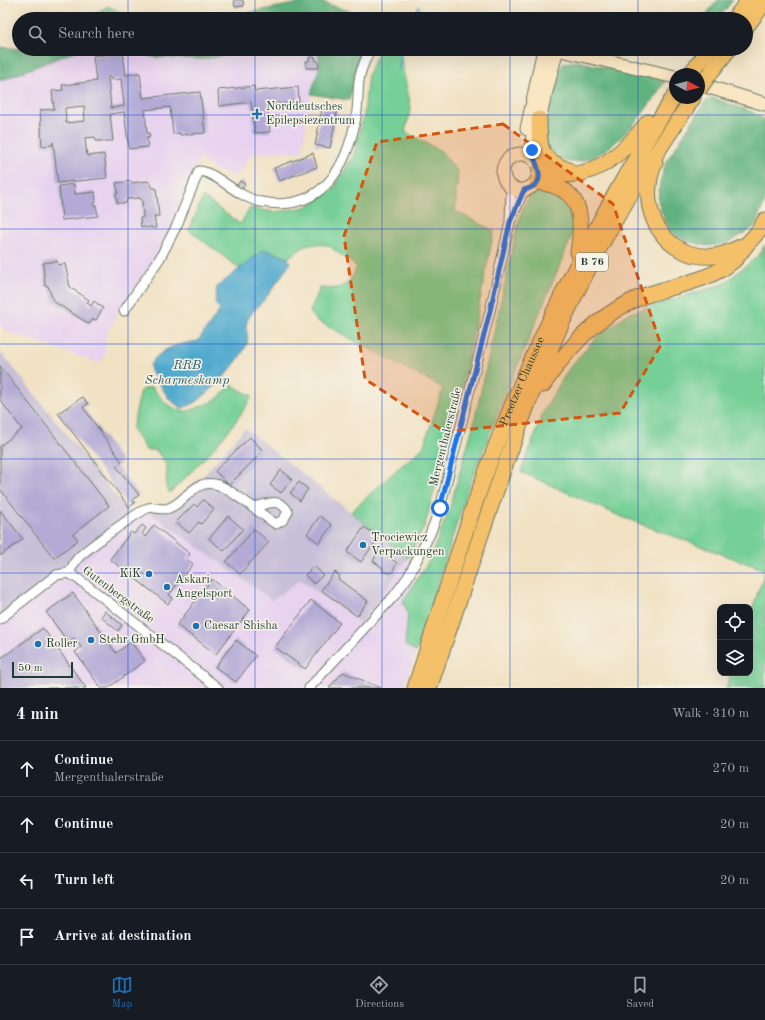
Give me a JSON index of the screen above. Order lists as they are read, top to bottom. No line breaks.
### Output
{"streets":{"highway":["B 76","Preetzer Chaussee"],"street":["Mergenthalerstraße","Gutenbergstraße"]},"crossings":[["B 76","Preetzer Chaussee"],["B 76","Mergenthalerstraße"]],"water":["RRB Scharmeskamp"],"places":{"health":["Norddeutsches Epilepsiezentrum"],"other":["Trociewicz Verpackungen","KiK","Askari Angelsport","Caesar Shisha","Stehr GmbH","Roller"]},"scale_bar":"50 m","north":"right","page":{"search":"Search here","scale":"50 m","heading":["4 min","Walk · 310 m"],"list":[["Continue","Mergenthalerstraße","270 m"],["Continue","20 m"],["Turn left","20 m"],"Arrive at destination"],"nav":["Map","Directions","Saved"]}}
